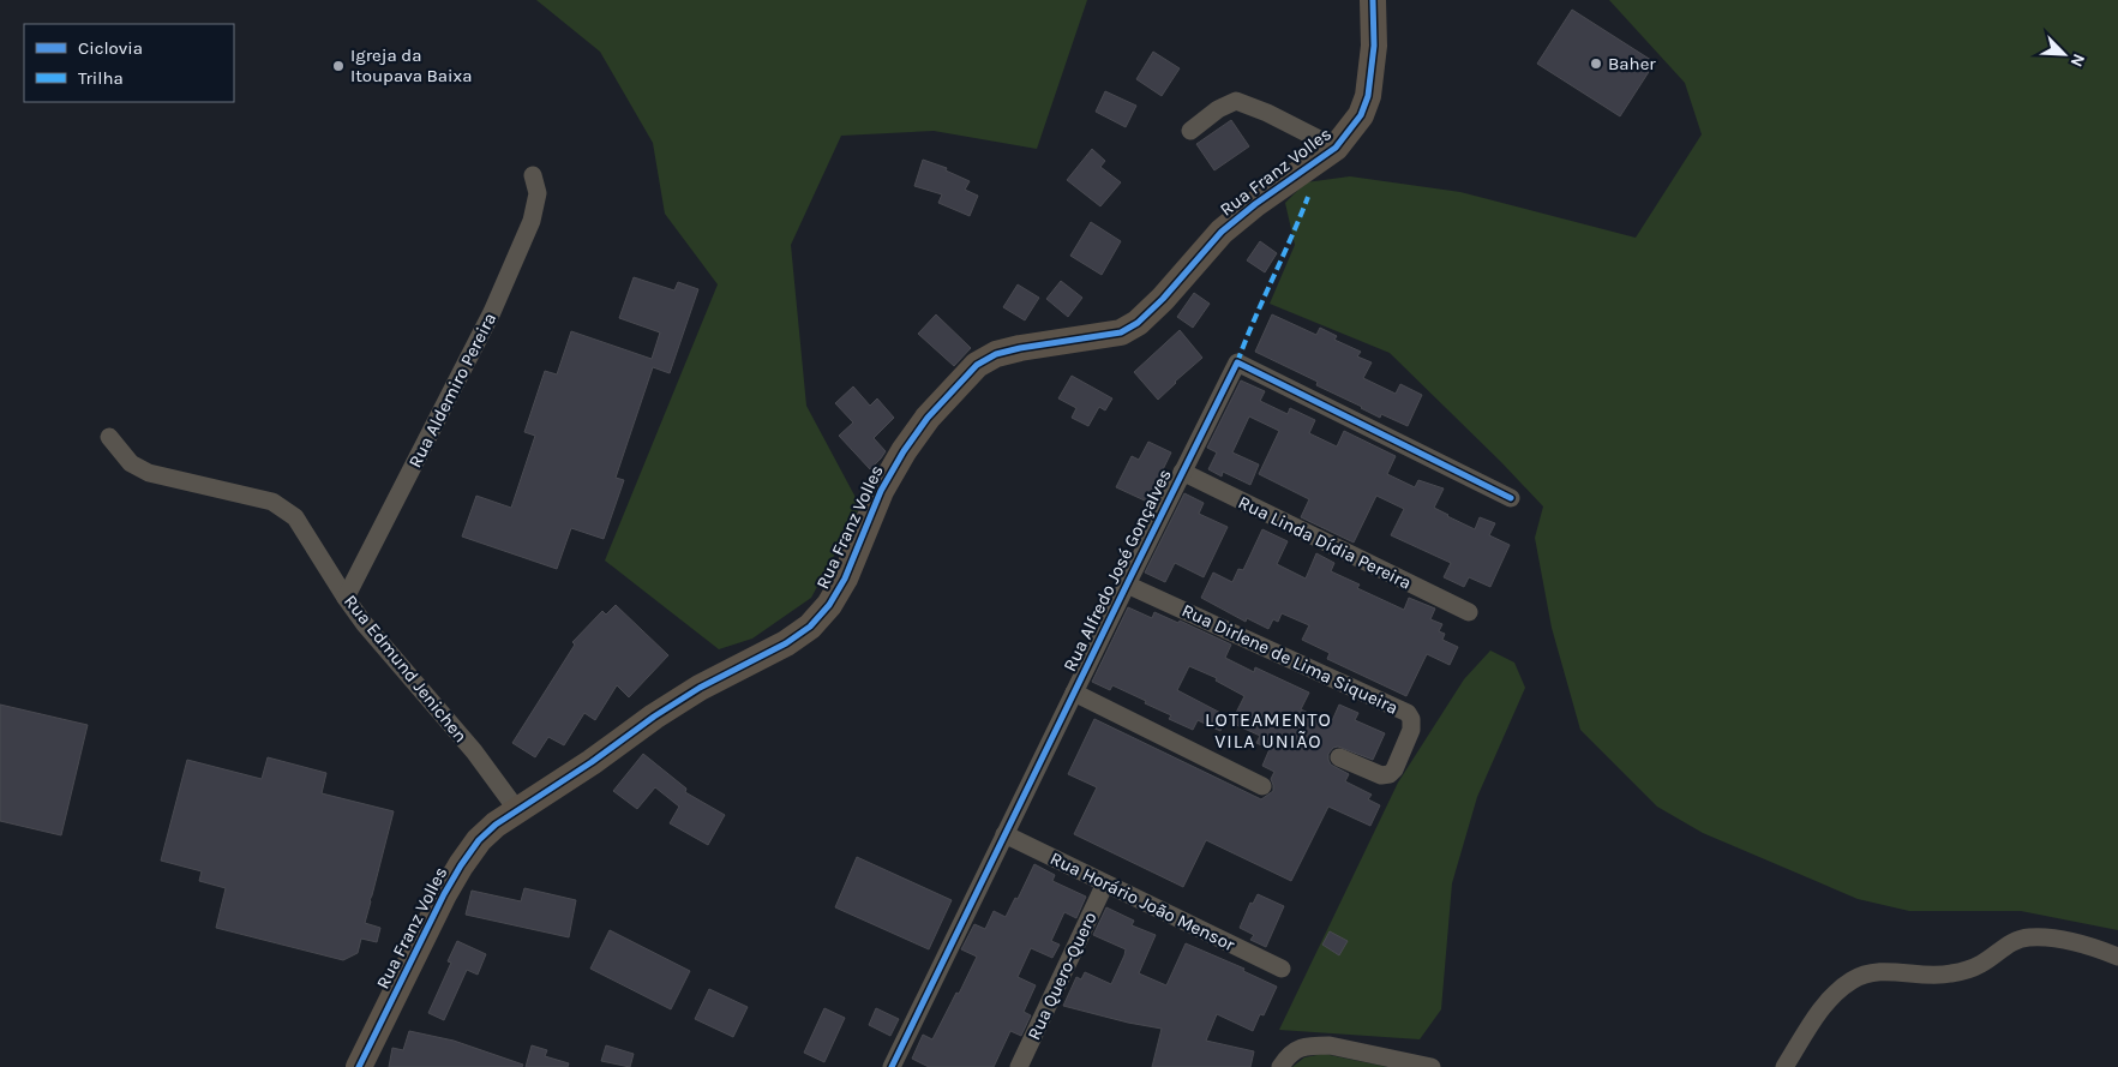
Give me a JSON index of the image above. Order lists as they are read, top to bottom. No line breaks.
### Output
{"streets":{"street":["Rua Franz Volles","Rua Aldemiro Pereira","Rua Linda Dídia Pereira","Rua Alfredo José Gonçalves","Rua Dirlene de Lima Siqueira","Rua Edmund Jenichen","Rua Horário João Mensor","Rua Quero-Quero"]},"crossings":[["Rua Franz Volles","Rua Edmund Jenichen"],["Rua Aldemiro Pereira","Rua Edmund Jenichen"],["Rua Linda Dídia Pereira","Rua Alfredo José Gonçalves"],["Rua Alfredo José Gonçalves","Rua Dirlene de Lima Siqueira"],["Rua Alfredo José Gonçalves","Rua Horário João Mensor"],["Rua Horário João Mensor","Rua Quero-Quero"]],"districts":["LOTEAMENTO VILA UNIÃO"],"places":["Baher","Igreja da Itoupava Baixa"],"legend":["Ciclovia","Trilha"],"north":"bottom right"}
